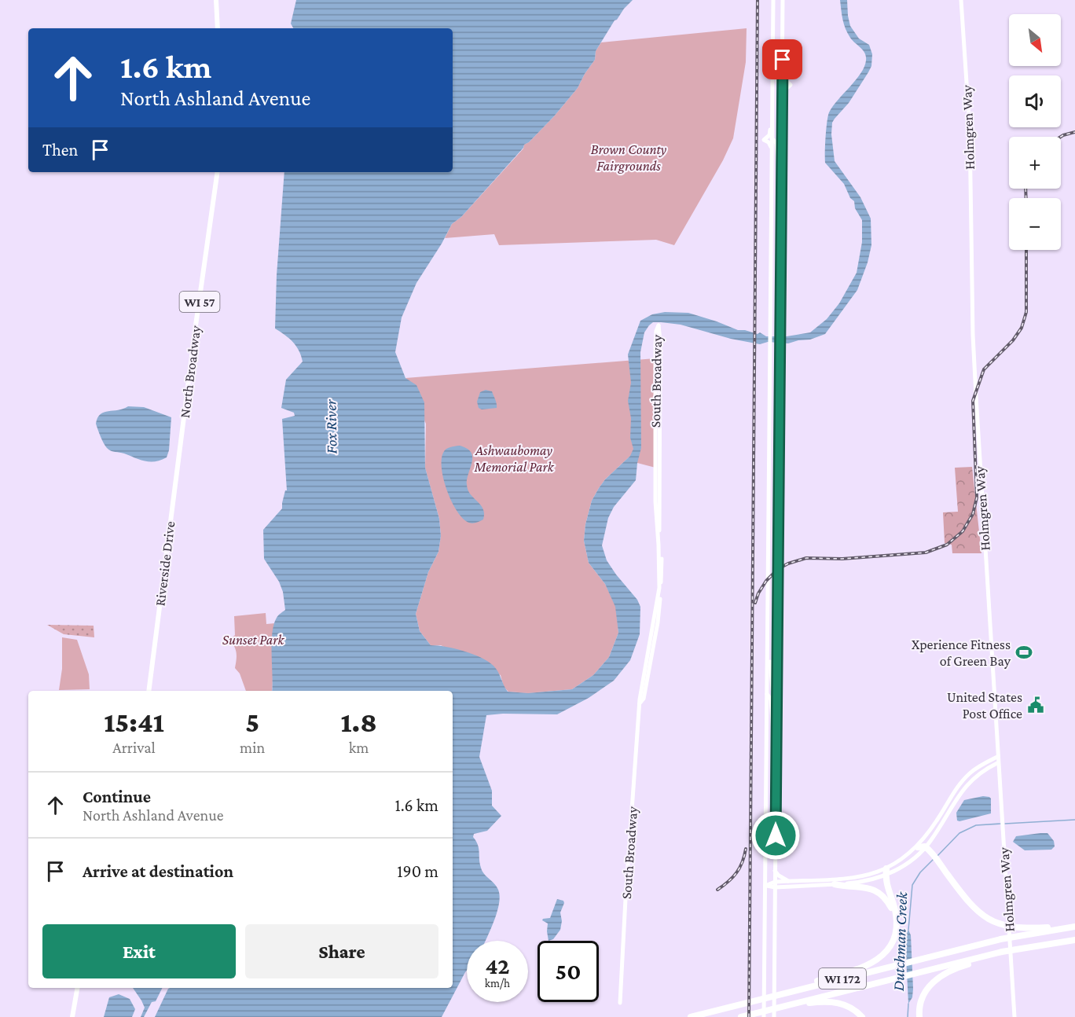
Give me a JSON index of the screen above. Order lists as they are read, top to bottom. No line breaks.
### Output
{"streets":{"highway":["WI 172"],"main road":["WI 57","North Broadway","Riverside Drive"],"street":["Holmgren Way","South Broadway"]},"crossings":[["North Broadway","Riverside Drive"]],"water":["Fox River","Dutchman Creek"],"parks":["Brown County Fairgrounds","Ashwaubomay Memorial Park","Sunset Park"],"places":{"sports":["Xperience Fitness of Green Bay"],"public building":["United States Post Office"]},"north":"bottom right","page":{"map_buttons":["+","−"],"turn":["1.6 km","North Ashland Avenue"],"then":"Then","eta":["15:41","Arrival","5","min","1.8","km"],"list":[{"name":"Continue","note":"North Ashland Avenue","value":"1.6 km"},{"name":"Arrive at destination","value":"190 m"}],"buttons":["Exit","Share"],"speed":"42 km/h","limit":"50"}}
